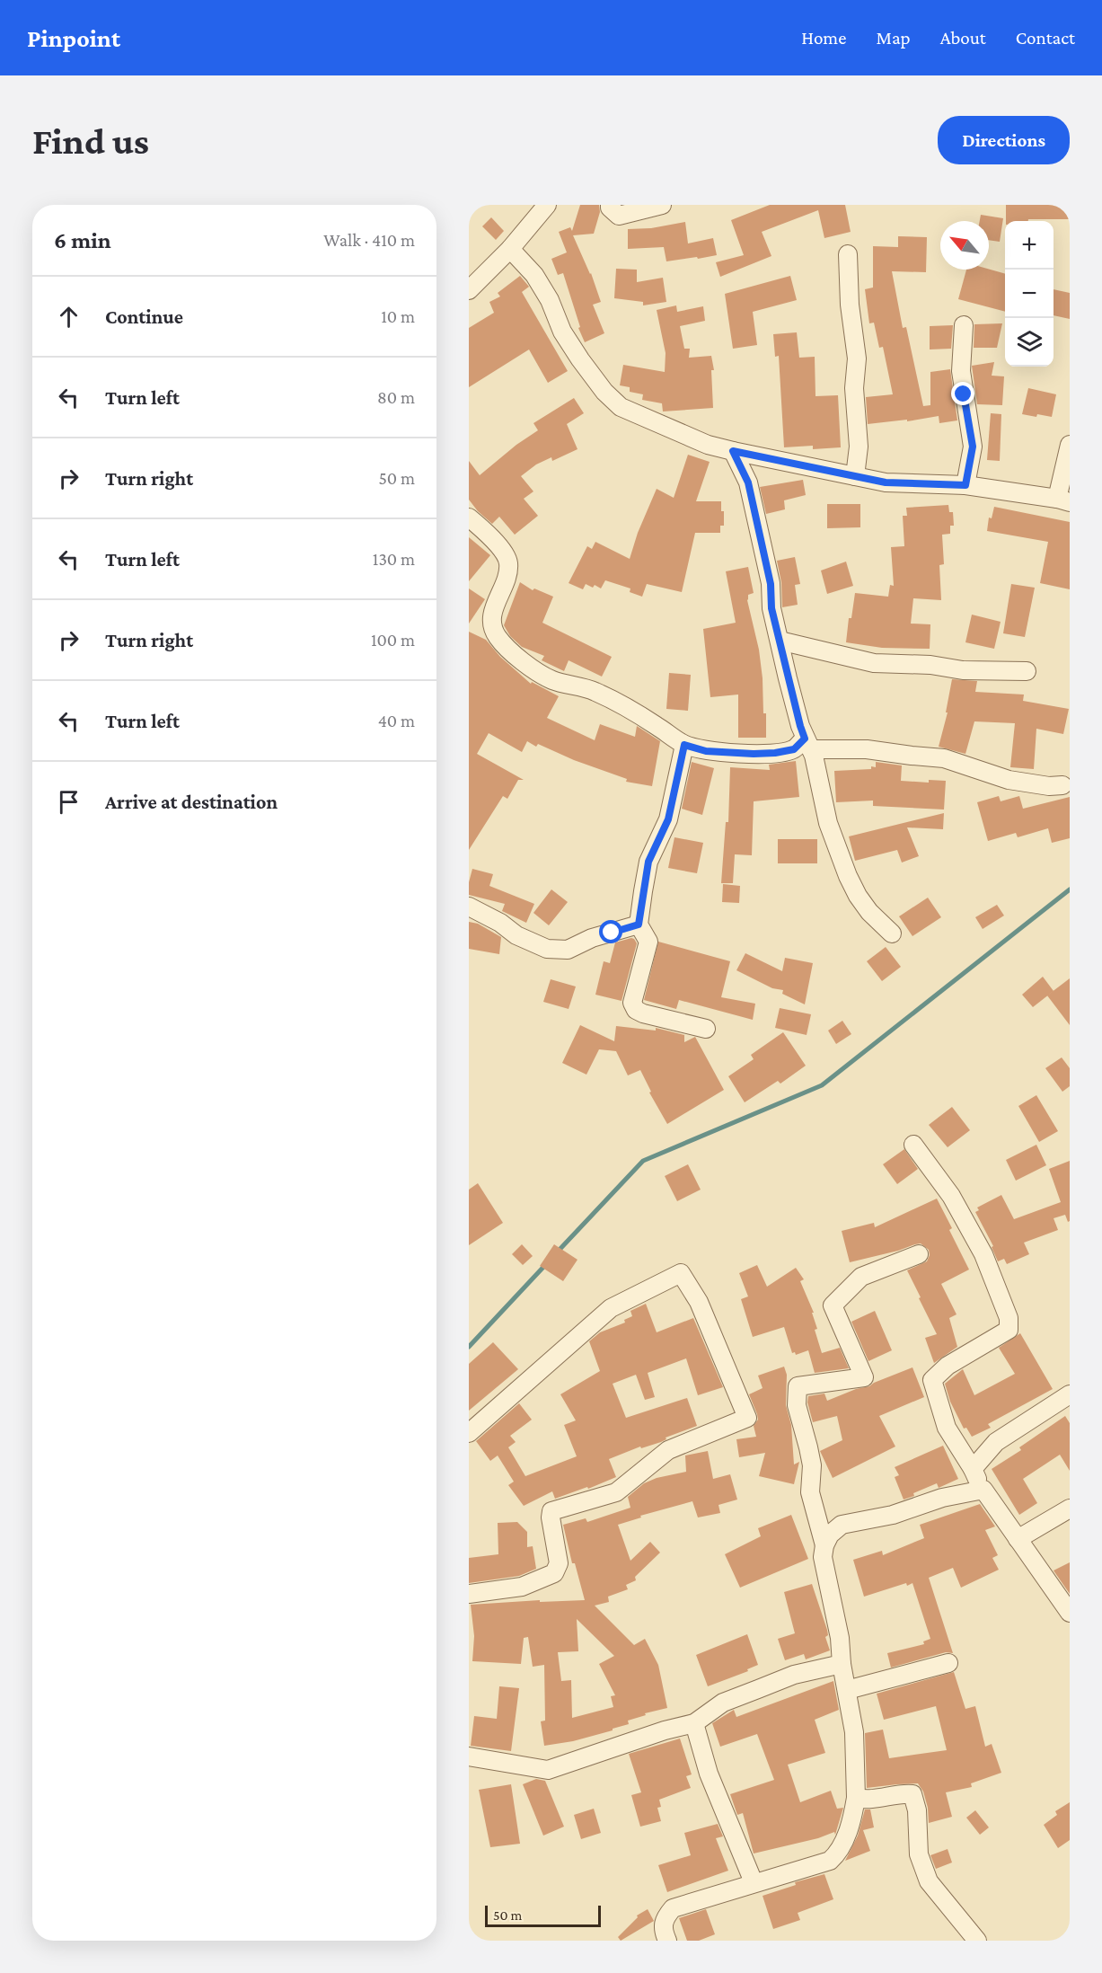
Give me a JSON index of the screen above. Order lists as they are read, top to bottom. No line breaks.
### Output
{"scale_bar":"50 m","north":"top left","page":{"header":"Pinpoint","nav":["Home","Map","About","Contact"],"buttons":"Directions","title":"Find us","heading":["6 min","Walk · 410 m"],"map_buttons":["+","−"],"list":[["Continue","10 m"],["Turn left","80 m"],["Turn right","50 m"],["Turn left","130 m"],["Turn right","100 m"],["Turn left","40 m"],"Arrive at destination"],"scale":"50 m"}}
